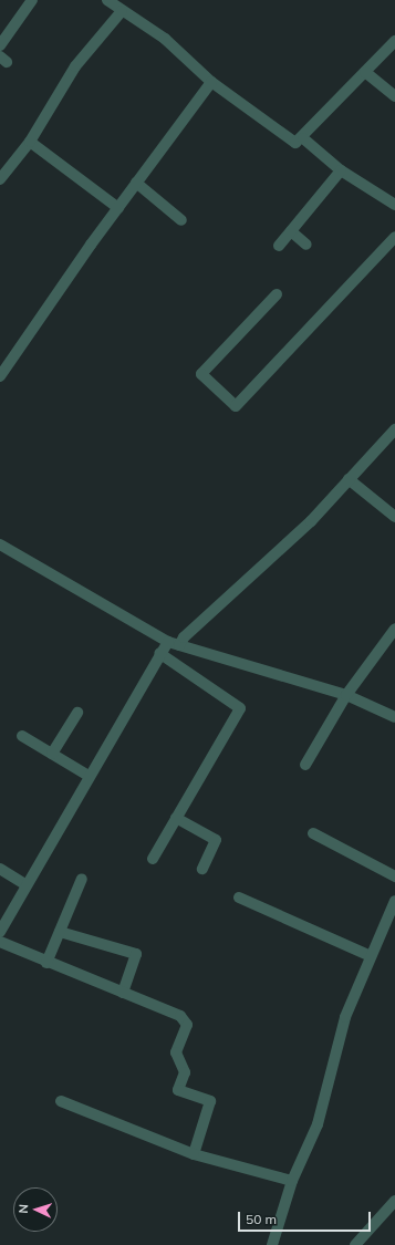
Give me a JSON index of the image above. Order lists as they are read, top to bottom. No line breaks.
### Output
{"scale_bar":"50 m","north":"left"}
